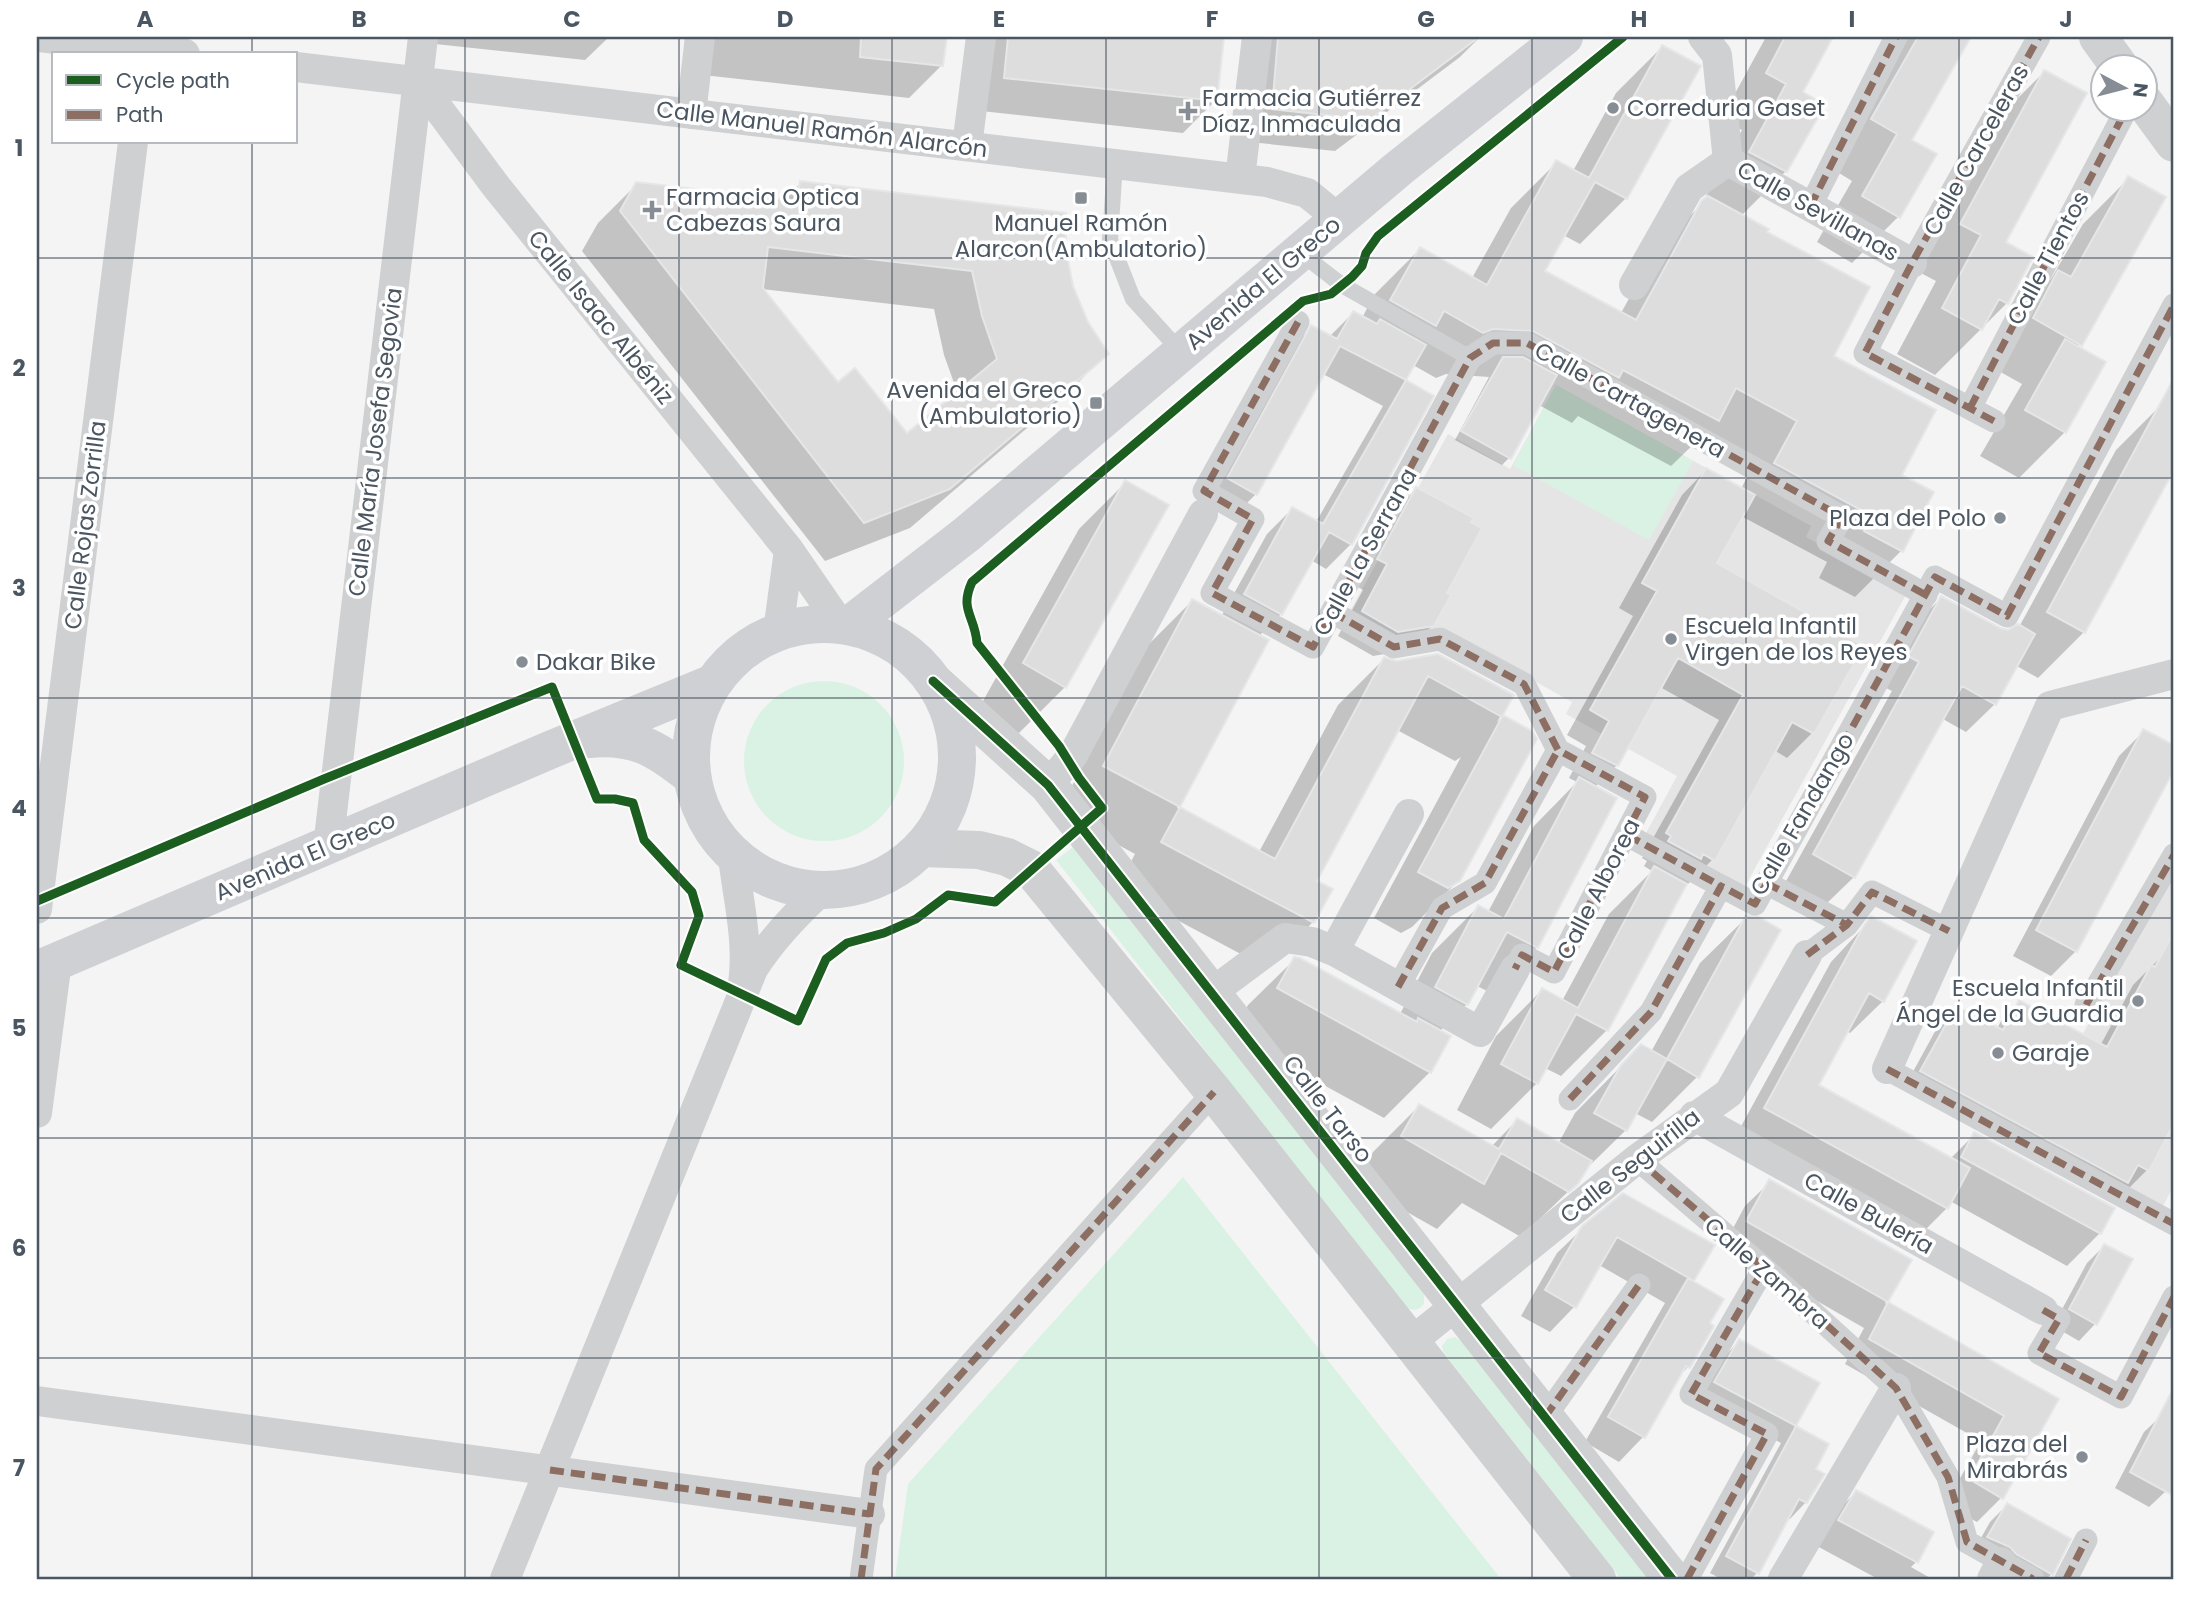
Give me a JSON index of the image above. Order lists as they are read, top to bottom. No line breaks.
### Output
{"streets":{"main road":["Avenida El Greco"],"street":["Calle Manuel Ramón Alarcón","Calle Carceleras","Calle Sevillanas","Calle Tientos","Calle Isaac Albéniz","Calle Cartagenera","Calle María Josefa Segovia","Calle Rojas Zorrilla","Calle La Serrana","Calle Fandango","Calle Alborea","Calle Tarso","Calle Seguirilla","Calle Bulería","Calle Zambra"]},"crossings":[["Calle Manuel Ramón Alarcón","Avenida El Greco"],["Calle Manuel Ramón Alarcón","Calle Isaac Albéniz"],["Calle Manuel Ramón Alarcón","Calle María Josefa Segovia"],["Calle Carceleras","Calle Sevillanas"],["Calle Carceleras","Calle Tientos"],["Avenida El Greco","Calle Isaac Albéniz"],["Avenida El Greco","Calle María Josefa Segovia"],["Avenida El Greco","Calle Tarso"],["Calle Isaac Albéniz","Calle María Josefa Segovia"],["Calle Cartagenera","Calle La Serrana"],["Calle Cartagenera","Calle Fandango"],["Calle Tarso","Calle Seguirilla"],["Calle Seguirilla","Calle Bulería"],["Calle Seguirilla","Calle Zambra"]],"places":{"other":["Correduria Gaset","Plaza del Polo","Escuela Infantil Virgen de los Reyes","Dakar Bike","Escuela Infantil Ángel de la Guardia","Garaje","Plaza del Mirabrás"],"health":["Farmacia Gutiérrez Díaz, Inmaculada","Farmacia Optica Cabezas Saura"],"transit":["Manuel Ramón Alarcon(Ambulatorio)","Avenida el Greco (Ambulatorio)"]},"legend":["Cycle path","Path"],"north":"right","grid":{"columns":["A","B","C","D","E","F","G","H","I","J"],"rows":["1","2","3","4","5","6","7"]}}
